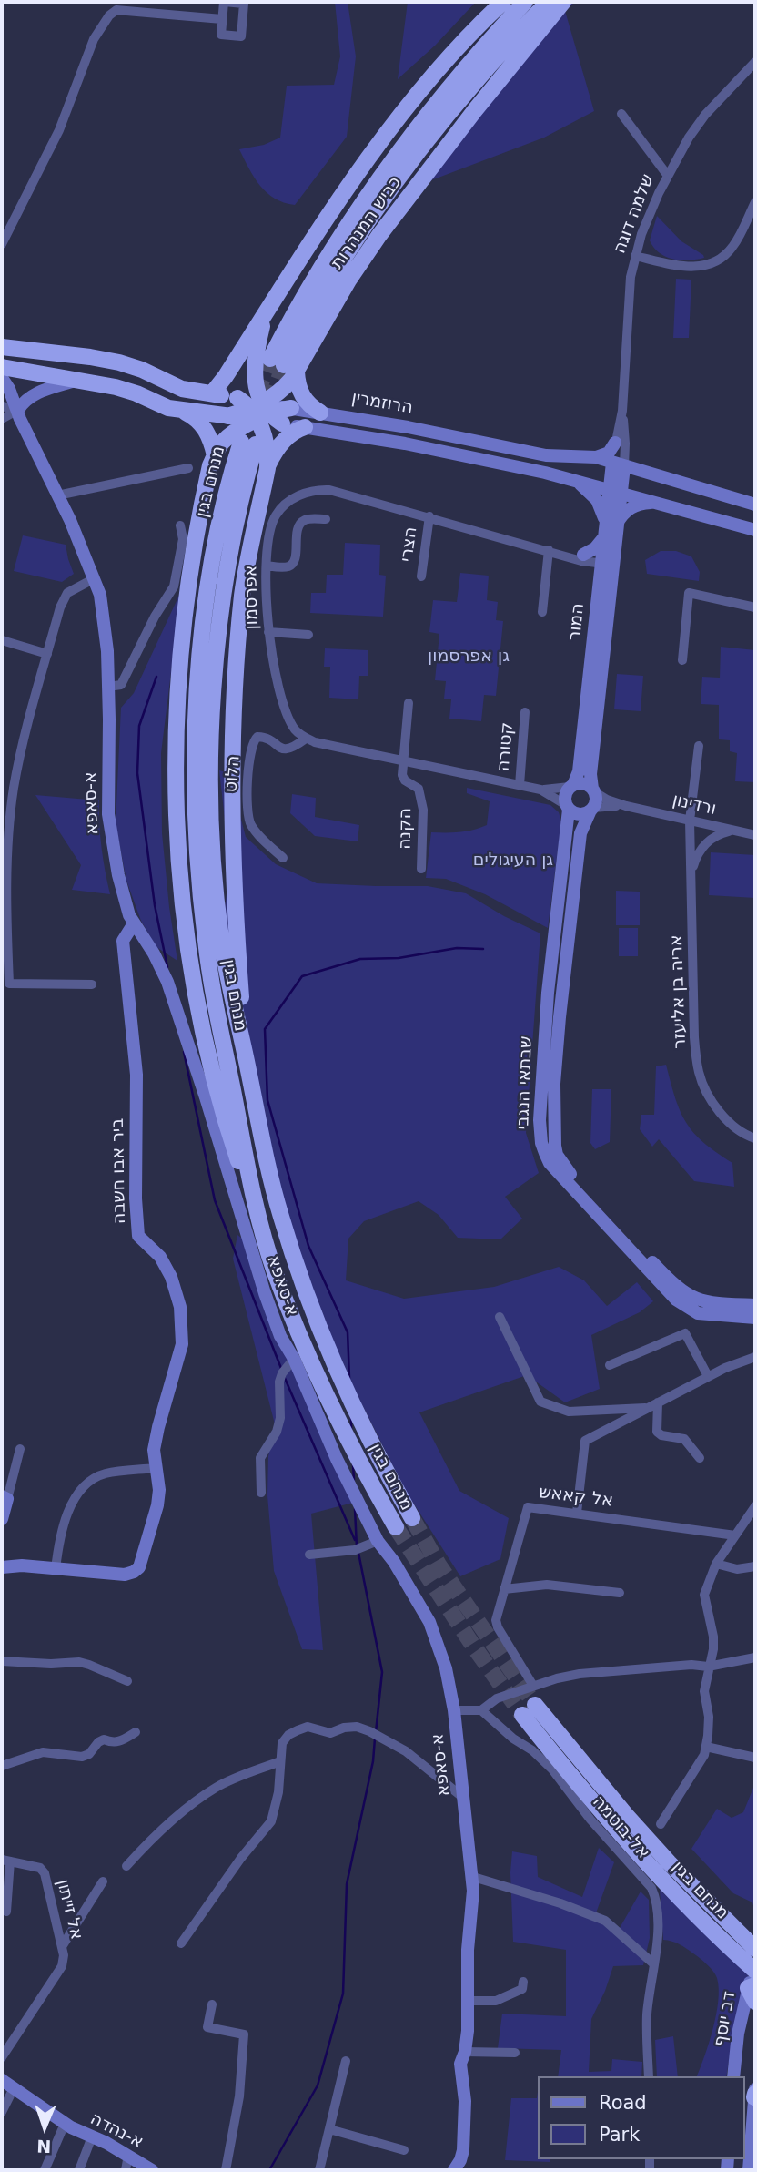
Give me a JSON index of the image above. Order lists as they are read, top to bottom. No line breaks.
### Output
{"streets":{"highway":["כביש המנהרות","הרוזמרין","מנחם בגין"],"street":["שלמה דוגה","הצרי","אפרסמון","המור","קטורה","הלוט","א-סאפא","ורדינון","הקנה","אריה בן אליעזר","שבתאי הנגבי","ביר אבו חשבה","אל קאאש","אל-בוטמה","אל זייתון","דב יוסף","א-נהדה"]},"crossings":[["שלמה דוגה","הרוזמרין"],["שלמה דוגה","המור"],["כביש המנהרות","הרוזמרין"],["הרוזמרין","המור"],["מנחם בגין","דב יוסף"],["הצרי","אפרסמון"],["אפרסמון","המור"],["אפרסמון","הלוט"],["המור","ורדינון"],["המור","שבתאי הנגבי"],["א-סאפא","ביר אבו חשבה"],["ורדינון","אריה בן אליעזר"],["ורדינון","שבתאי הנגבי"]],"parks":["גן אפרסמון","גן העיגולים"],"legend":["Road","Park"],"north":"bottom"}
